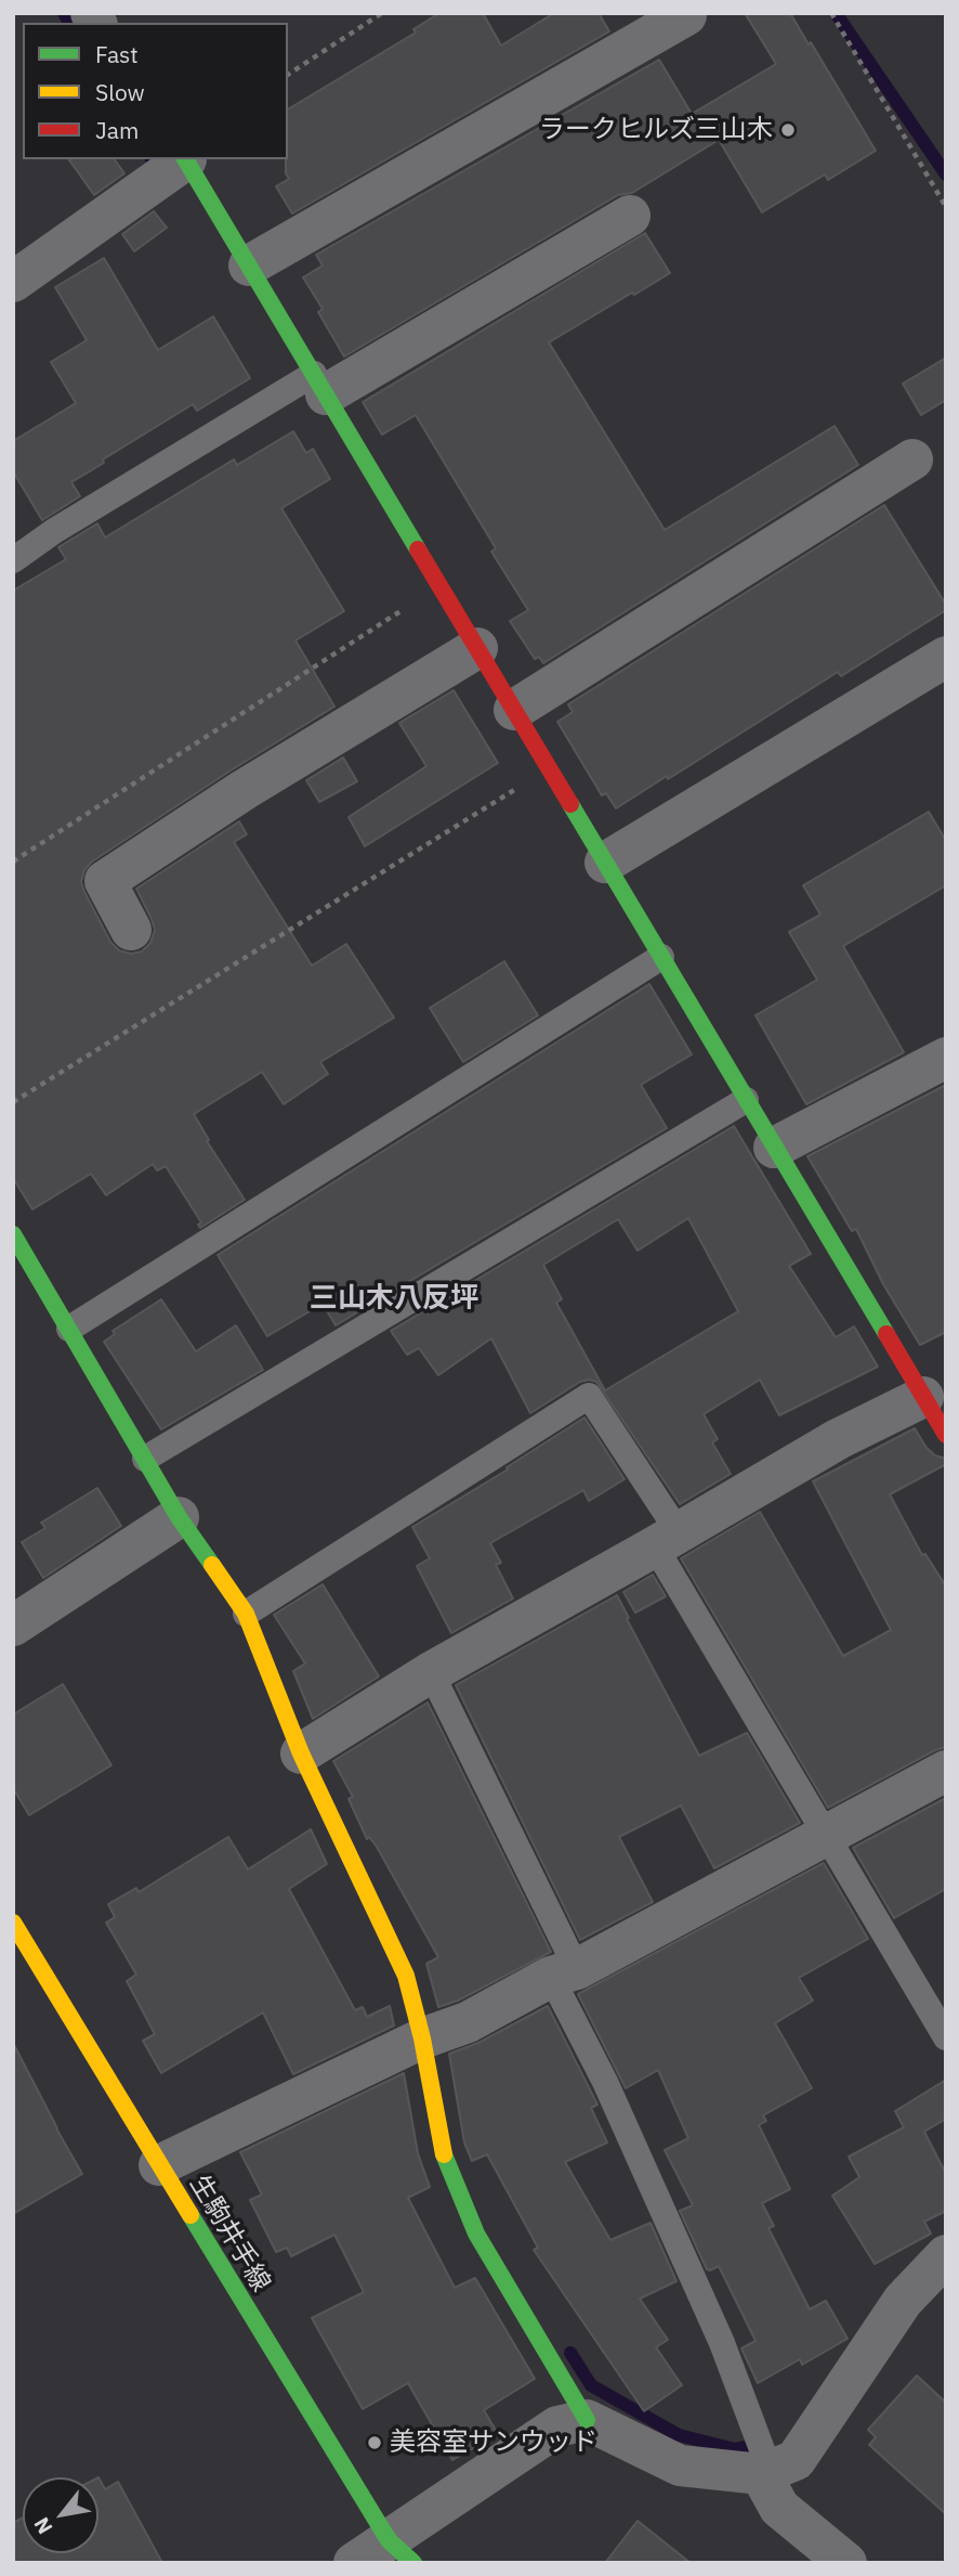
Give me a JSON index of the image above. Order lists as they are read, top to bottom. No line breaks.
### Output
{"streets":{"street":["生駒井手線"]},"districts":["三山木八反坪"],"places":["ラークヒルズ三山木","美容室サンウッド"],"legend":["Fast","Slow","Jam"],"north":"bottom left"}
